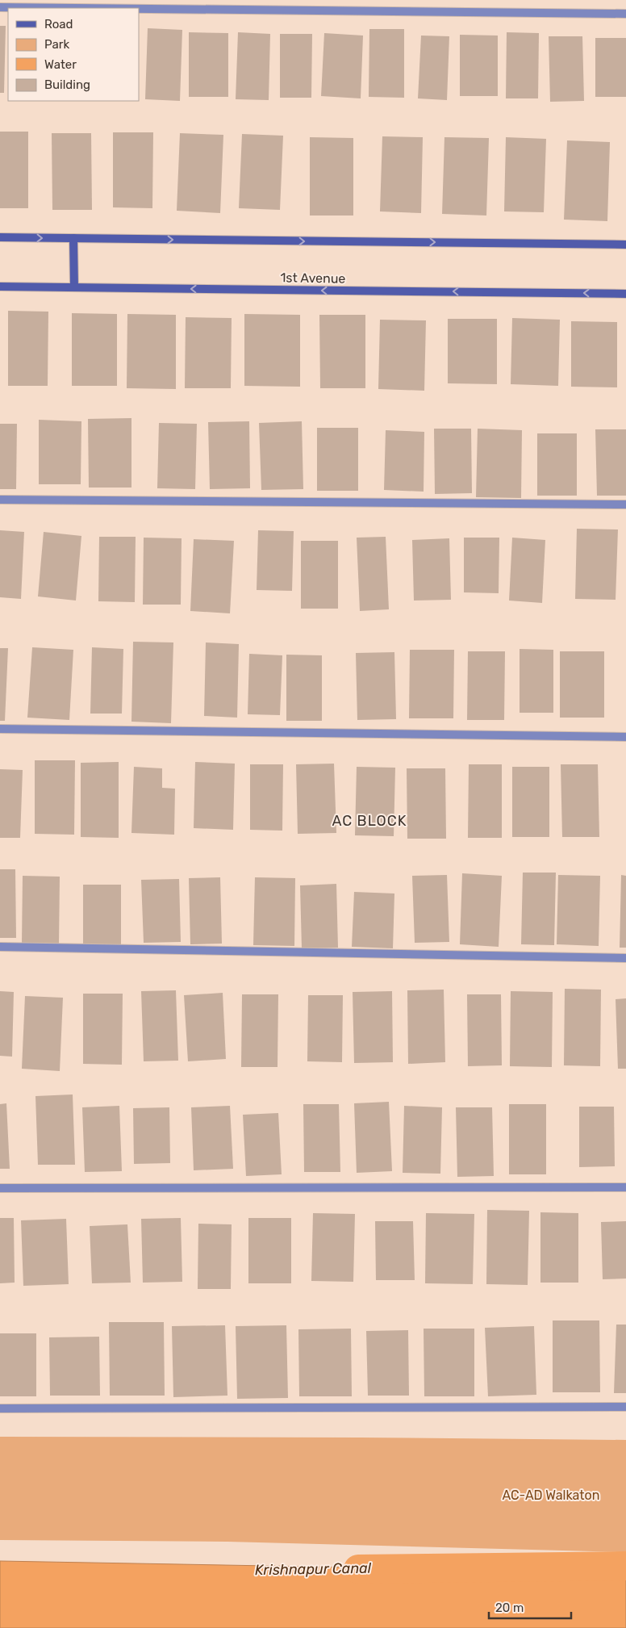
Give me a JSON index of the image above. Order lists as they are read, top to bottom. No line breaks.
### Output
{"streets":{"main road":["1st Avenue"]},"districts":["AC BLOCK"],"water":["Krishnapur Canal"],"parks":["AC-AD Walkaton"],"legend":["Road","Park","Water","Building"],"scale_bar":"20 m"}
